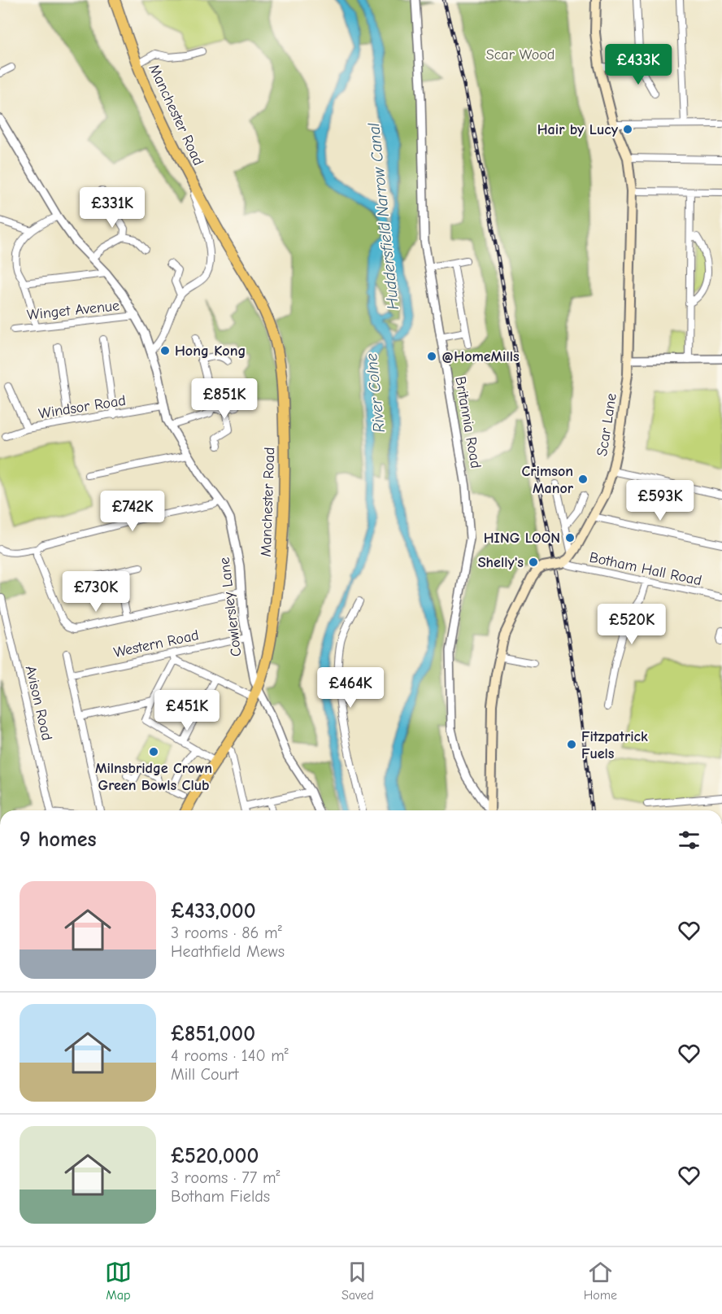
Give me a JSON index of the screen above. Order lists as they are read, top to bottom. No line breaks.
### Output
{"streets":{"main road":["Manchester Road","Scar Lane"],"street":["Winget Avenue","Windsor Road","Britannia Road","Botham Hall Road","Cowlersley Lane","Western Road","Avison Road"]},"crossings":[["Manchester Road","Cowlersley Lane"],["Winget Avenue","Cowlersley Lane"],["Windsor Road","Cowlersley Lane"],["Scar Lane","Botham Hall Road"],["Cowlersley Lane","Western Road"]],"water":["Huddersfield Narrow Canal","River Colne"],"parks":["Scar Wood"],"places":["Hair by Lucy","Hong Kong","@HomeMills","Crimson Manor","HING LOON","Shelly's","Fitzpatrick Fuels","Milnsbridge Crown Green Bowls Club"],"page":{"price":["£433K","£331K","£851K","£593K","£742K","£730K","£520K","£464K","£451K"],"heading":"9 homes","list":[{"name":"£433,000","note":"3 rooms · 86 m² · Heathfield Mews"},{"name":"£851,000","note":"4 rooms · 140 m² · Mill Court"},{"name":"£520,000","note":"3 rooms · 77 m² · Botham Fields"}],"tabs":["Map","Saved","Home"]}}
